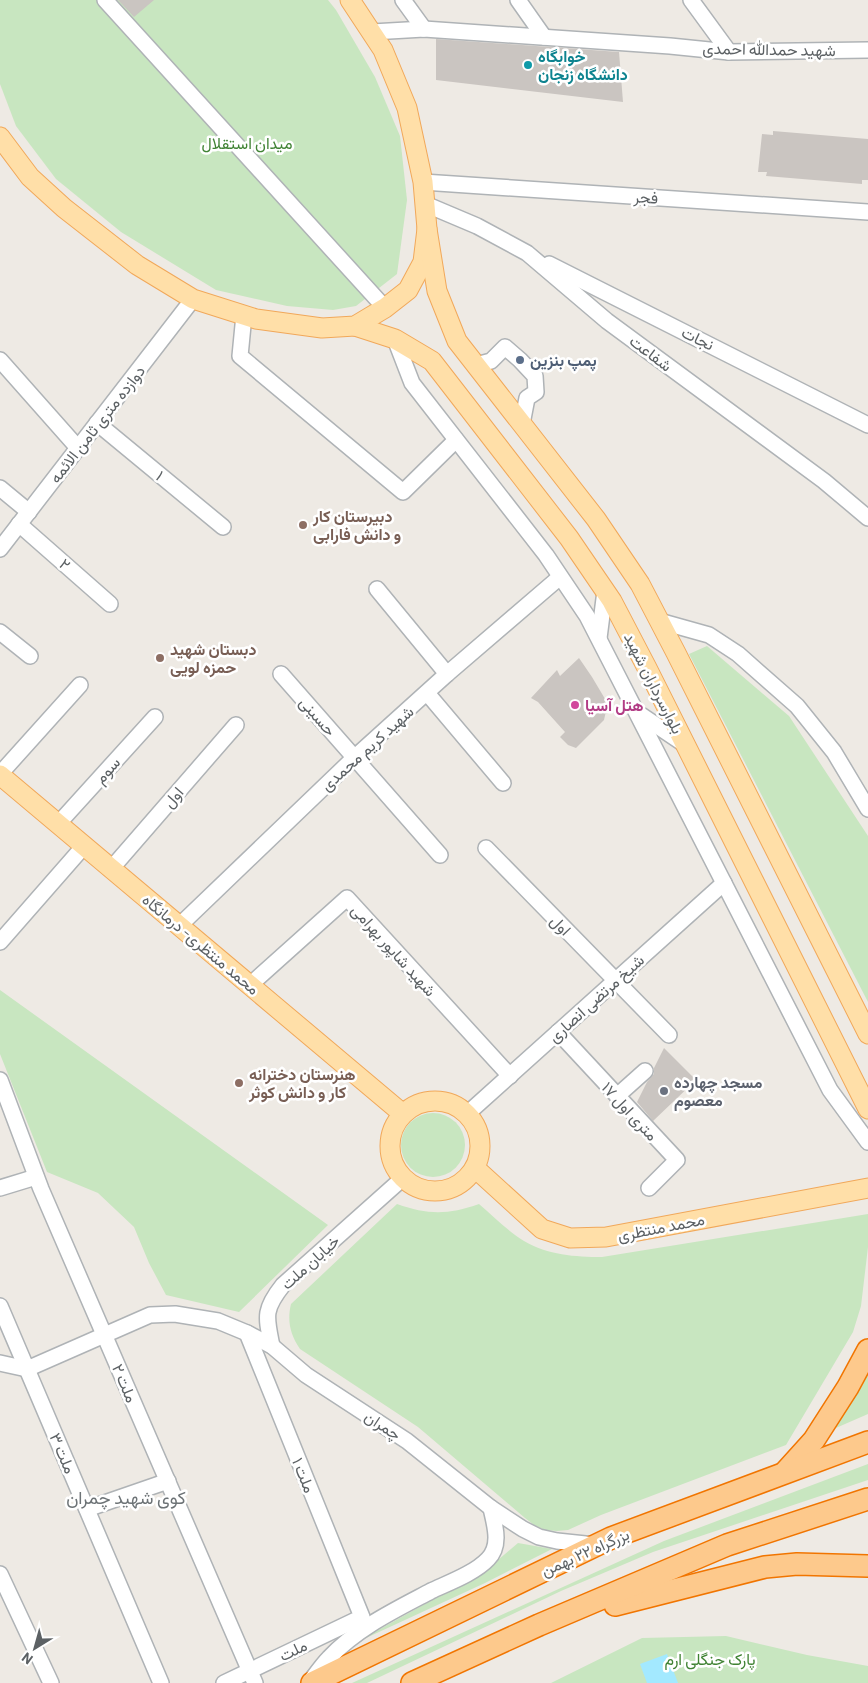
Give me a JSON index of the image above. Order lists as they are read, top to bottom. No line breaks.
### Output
{"streets":{"highway":["بزرگراه ۲۲ بهمن"],"main road":["بلوارسرداران شهید","محمد منتظری- درمانگاه","محمد منتظری"],"street":["شهید حمدالله احمدی","فجر","نجات","شفاعت","دوازده متری ثامن الائمه","۱","۲","حسینی","شهید کریم محمدی","سوم","اول","شهید شاپور بهرامی","شیخ مرتضی انصاری","۱۷ متری اول","خیابان ملت","ملت ۲","چمران","ملت ۳","ملت ۱","ملت"]},"crossings":[["نجات","شفاعت"],["دوازده متری ثامن الائمه","۱"],["دوازده متری ثامن الائمه","۲"],["حسینی","شهید کریم محمدی"],["شهید کریم محمدی","محمد منتظری- درمانگاه"],["سوم","محمد منتظری- درمانگاه"],["اول","محمد منتظری- درمانگاه"],["اول","شیخ مرتضی انصاری"],["محمد منتظری- درمانگاه","شهید شاپور بهرامی"],["محمد منتظری- درمانگاه","شیخ مرتضی انصاری"],["محمد منتظری- درمانگاه","محمد منتظری"],["محمد منتظری- درمانگاه","خیابان ملت"],["شهید شاپور بهرامی","شیخ مرتضی انصاری"],["شیخ مرتضی انصاری","۱۷ متری اول"],["شیخ مرتضی انصاری","محمد منتظری"],["شیخ مرتضی انصاری","خیابان ملت"],["محمد منتظری","خیابان ملت"],["خیابان ملت","چمران"],["ملت ۲","ملت"],["چمران","بزرگراه ۲۲ بهمن"],["ملت ۱","ملت"]],"districts":["کوی شهید چمران"],"parks":["میدان استقلال","پارک جنگلی ارم"],"places":["خوابگاه دانشگاه زنجان","پمپ بنزین","دبیرستان کار و دانش فارابی","دبستان شهید حمزه لویی","هتل آسیا","هنرستان دخترانه کار و دانش کوثر","مسجد چهارده معصوم"],"north":"bottom left"}
